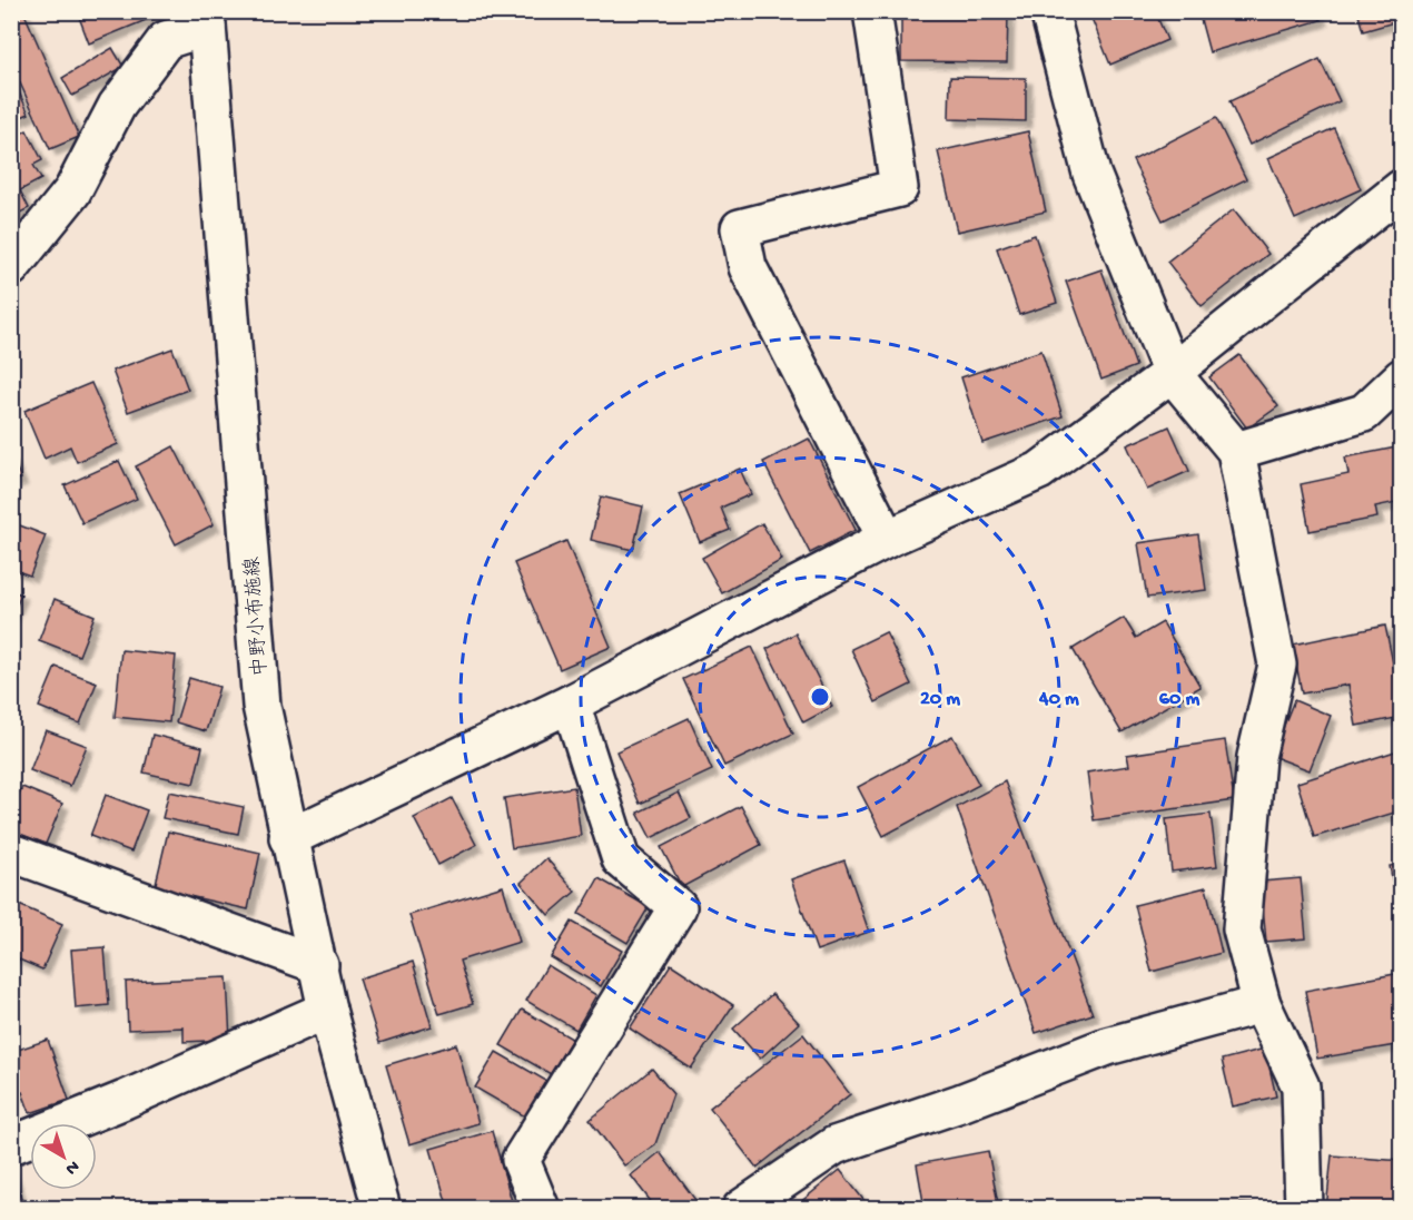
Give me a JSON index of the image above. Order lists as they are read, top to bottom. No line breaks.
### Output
{"streets":{"street":["中野小布施線"]},"north":"bottom right","rings":["20 m","40 m","60 m"]}
